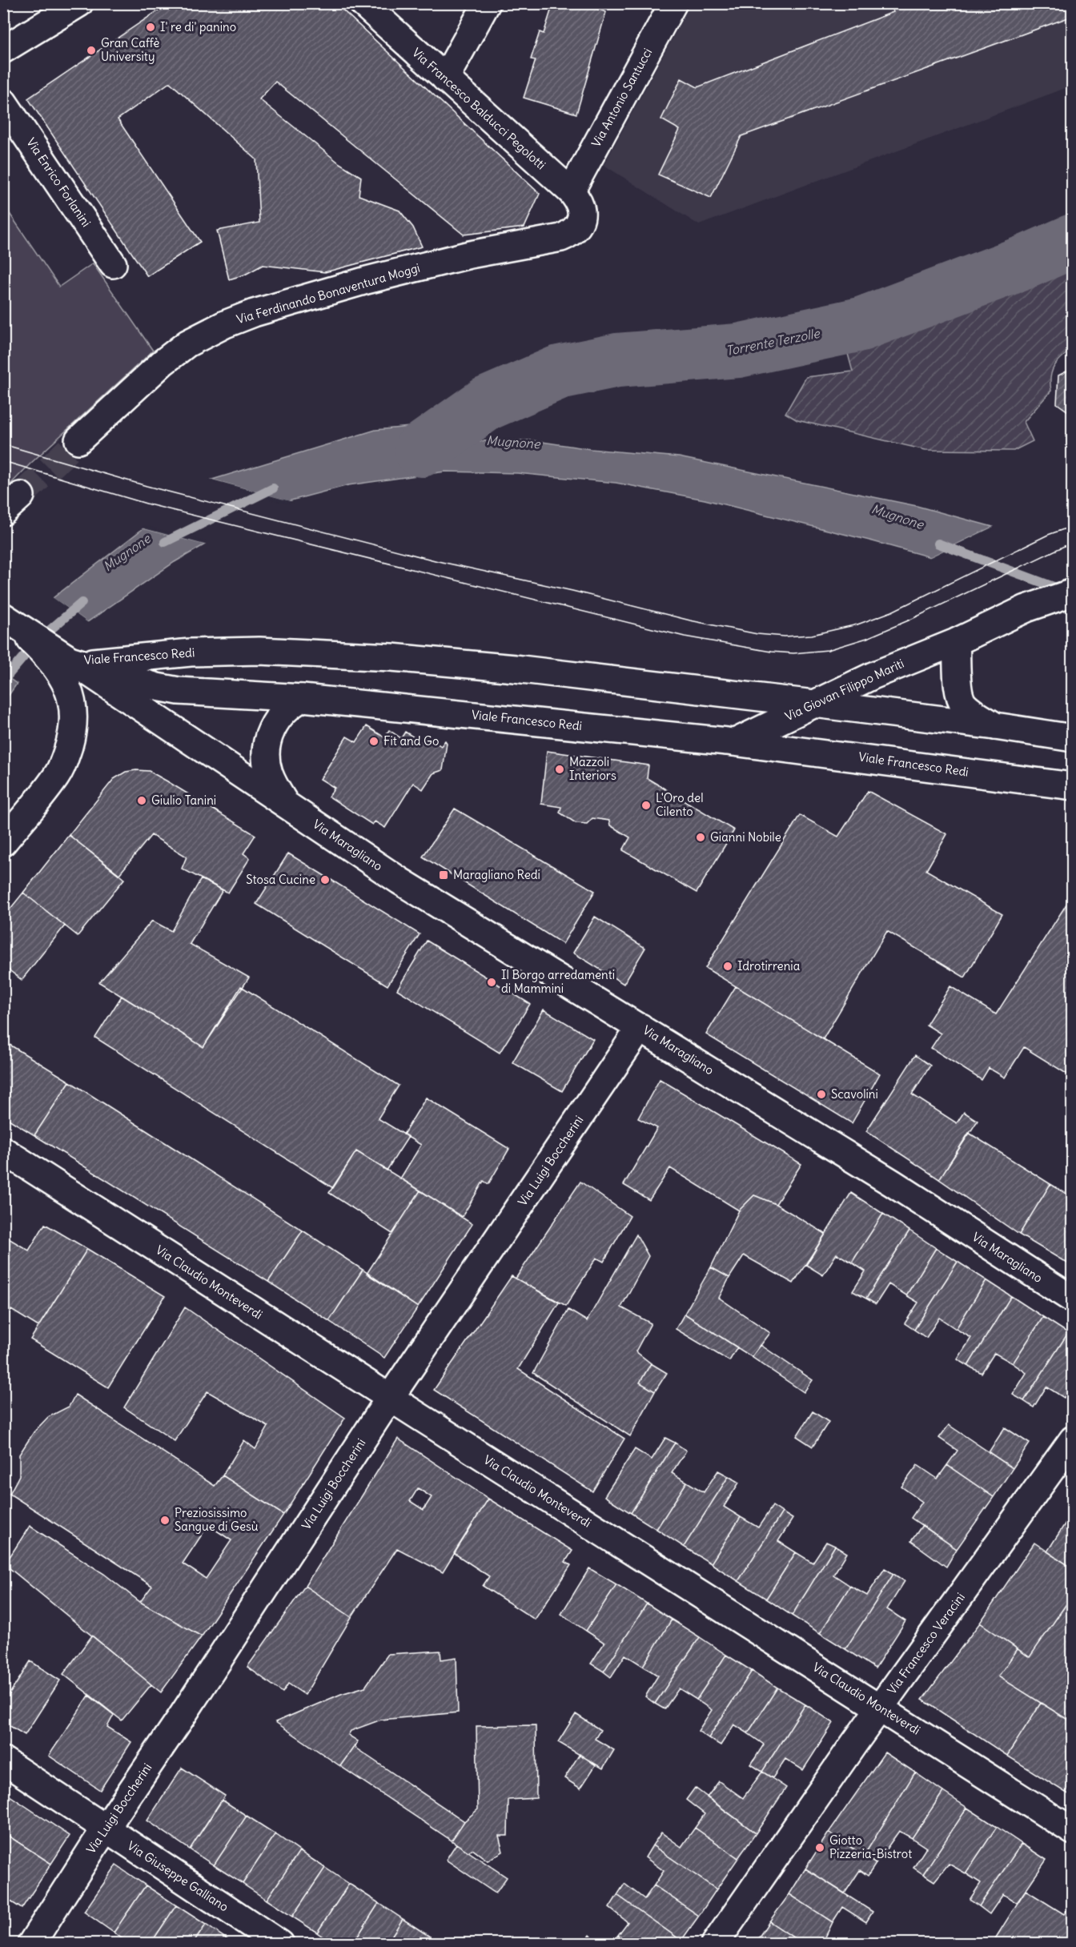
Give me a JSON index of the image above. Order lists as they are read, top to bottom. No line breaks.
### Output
{"streets":{"street":["Via Antonio Santucci","Via Francesco Balducci Pegolotti","Via Enrico Forlanini","Via Ferdinando Bonaventura Moggi","Viale Francesco Redi","Via Giovan Filippo Mariti","Via Maragliano","Via Luigi Boccherini","Via Claudio Monteverdi","Via Francesco Veracini","Via Giuseppe Galliano"]},"crossings":[["Via Antonio Santucci","Via Francesco Balducci Pegolotti"],["Via Francesco Balducci Pegolotti","Via Ferdinando Bonaventura Moggi"],["Viale Francesco Redi","Via Giovan Filippo Mariti"],["Viale Francesco Redi","Via Maragliano"],["Via Maragliano","Via Luigi Boccherini"],["Via Luigi Boccherini","Via Claudio Monteverdi"],["Via Luigi Boccherini","Via Giuseppe Galliano"],["Via Claudio Monteverdi","Via Francesco Veracini"]],"water":["Torrente Terzolle","Mugnone"],"places":{"other":["I' re di' panino","Gran Caffè University","Fit and Go","Mazzoli Interiors","Giulio Tanini","L'Oro del Cilento","Gianni Nobile","Stosa Cucine","Idrotirrenia","Il Borgo arredamenti di Mammini","Scavolini","Preziosissimo Sangue di Gesù","Giotto Pizzeria-Bistrot"],"transit":["Maragliano Redi"]}}
